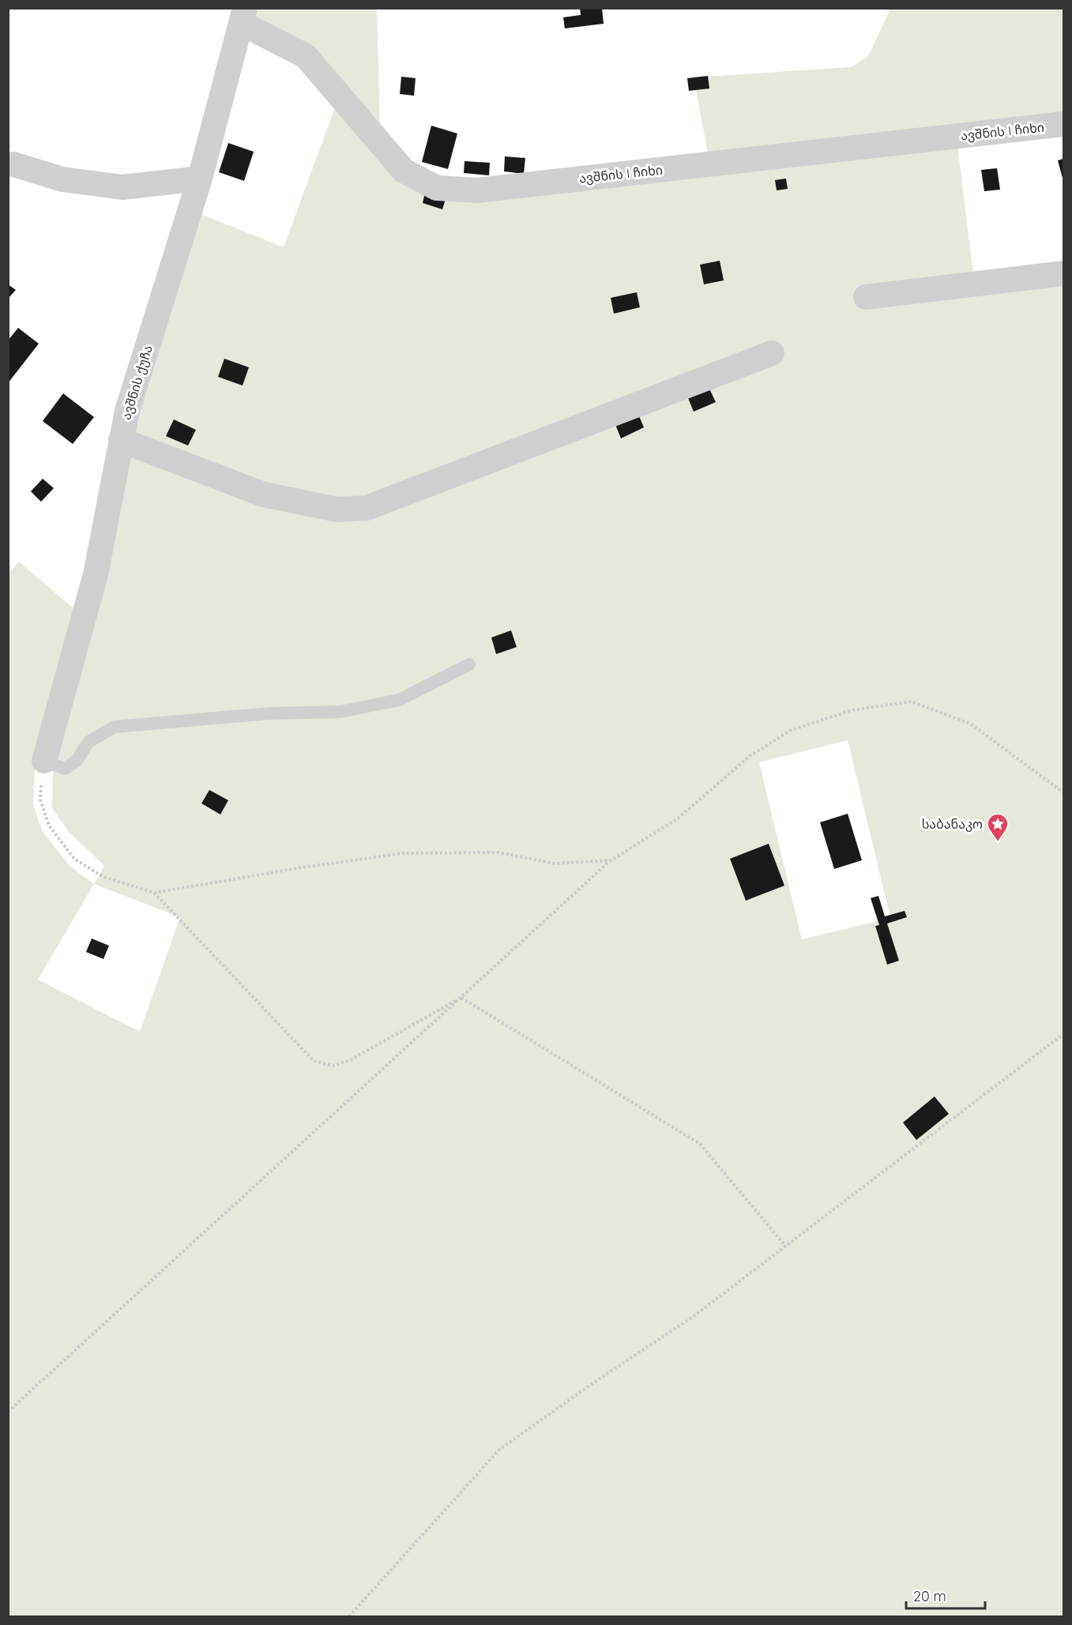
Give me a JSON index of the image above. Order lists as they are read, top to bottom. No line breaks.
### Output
{"streets":{"street":["ავშნის I ჩიხი","ავშნის ქუჩა"]},"crossings":[["ავშნის I ჩიხი","ავშნის ქუჩა"]],"places":{"place":["საბანაკო"]},"scale_bar":"20 m"}
